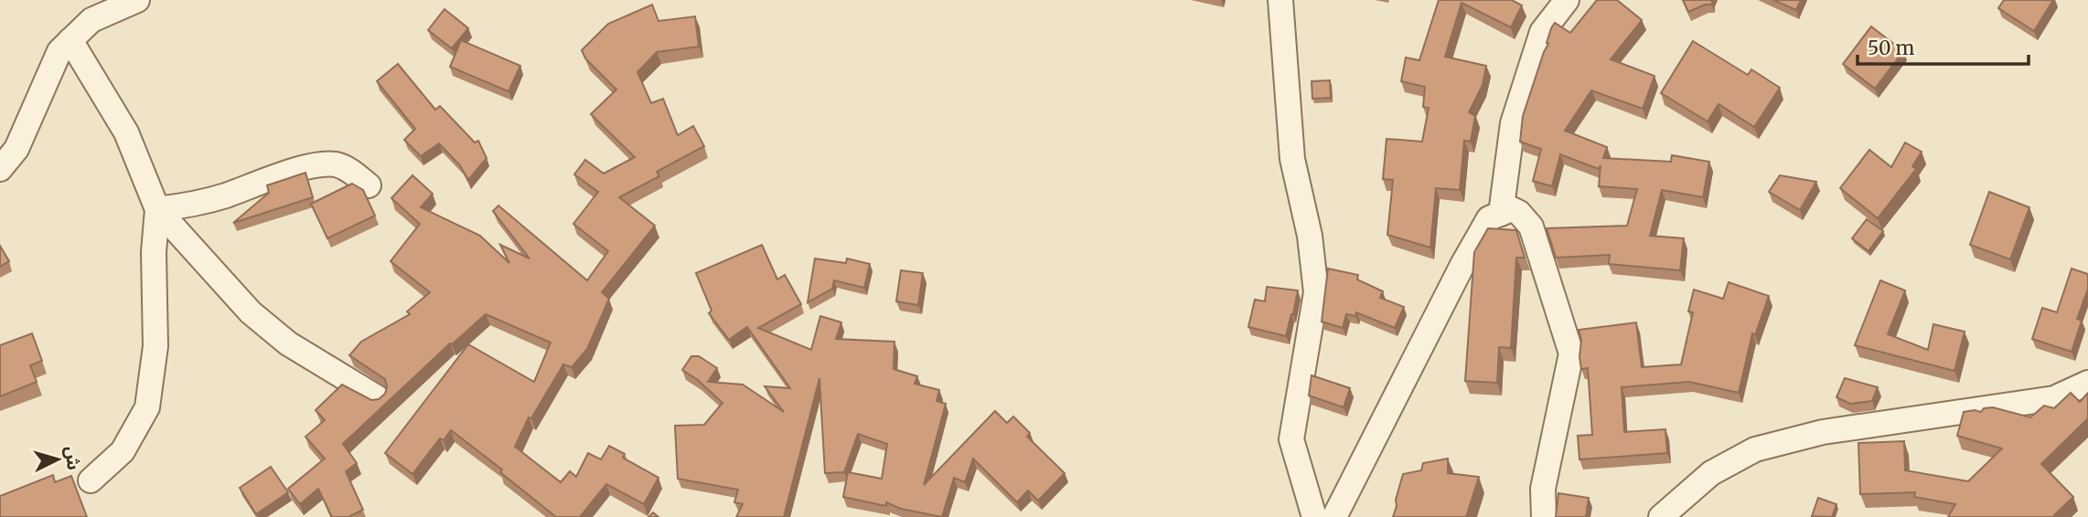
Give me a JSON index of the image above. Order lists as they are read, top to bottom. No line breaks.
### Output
{"scale_bar":"50 m","north":"right"}
